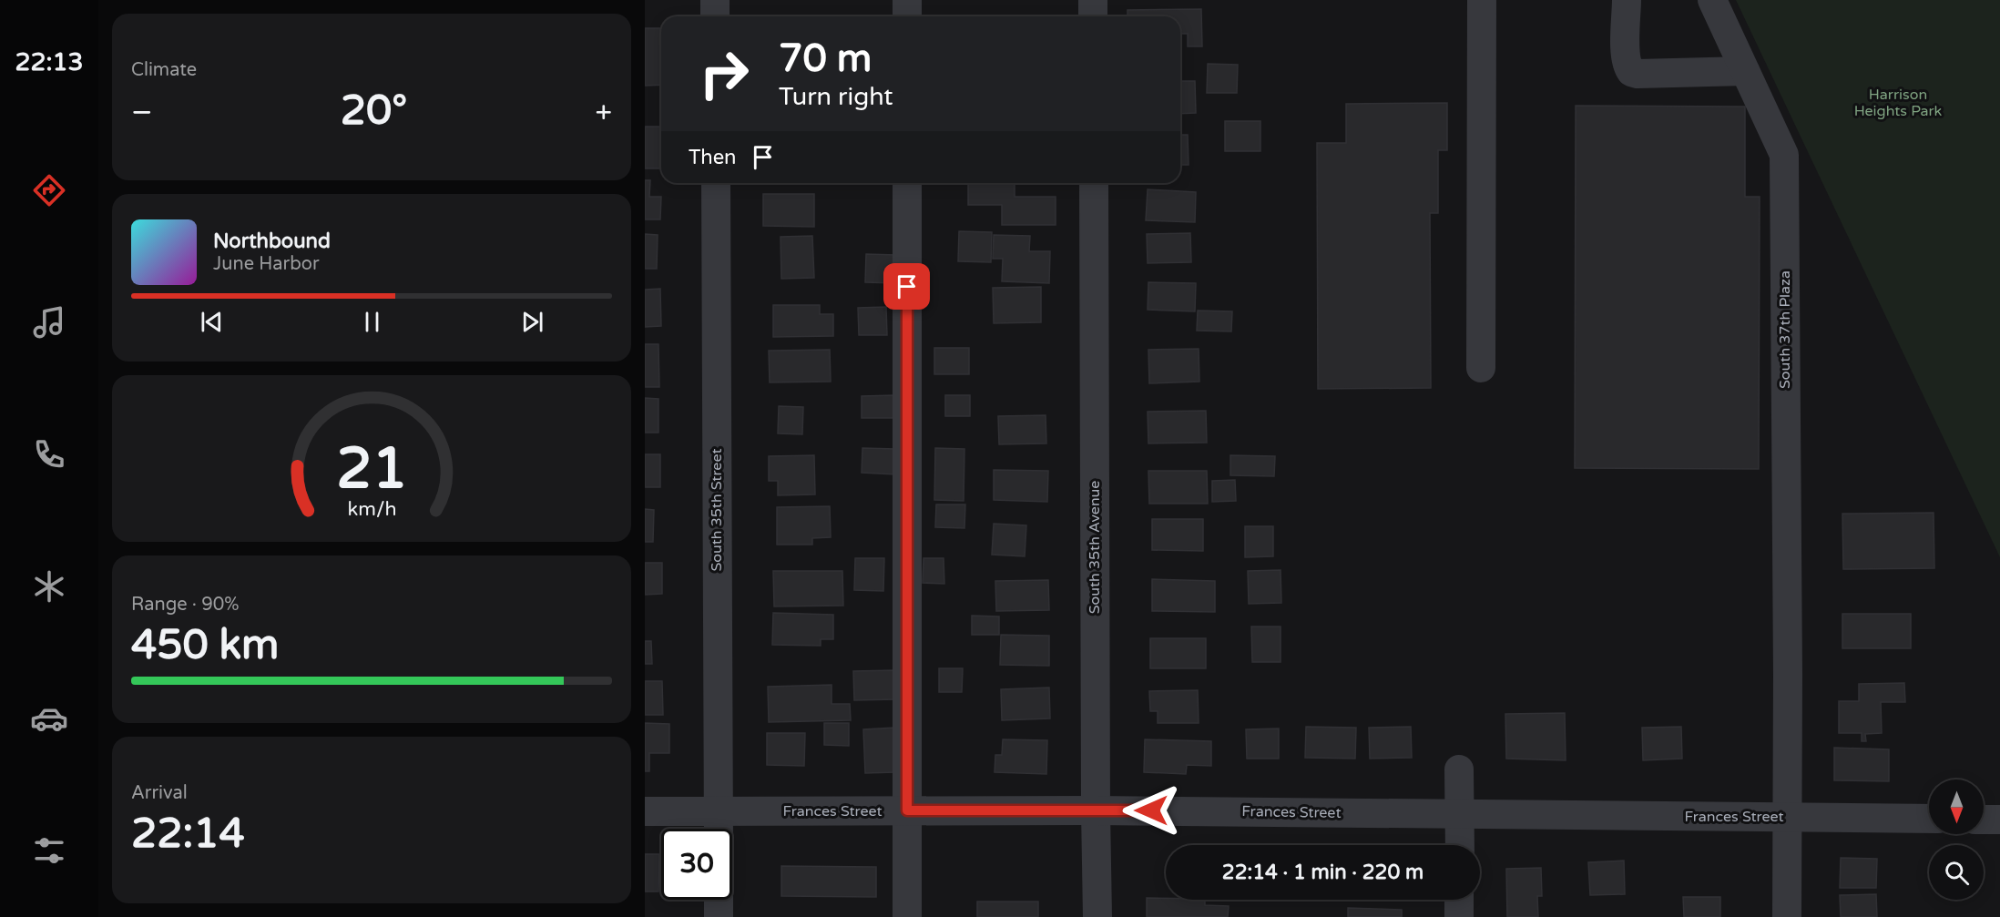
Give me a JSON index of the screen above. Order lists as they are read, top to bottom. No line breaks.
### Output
{"streets":{"street":["South 37th Plaza","South 35th Street","South 35th Avenue","Frances Street"]},"crossings":[["South 37th Plaza","Frances Street"],["South 35th Street","Frances Street"],["South 35th Avenue","Frances Street"]],"parks":["Harrison Heights Park"],"north":"bottom","page":{"tabs":"22:13","tile":["Climate",["Range · 90%","450 km"],["Arrival","22:14"]],"turn":["70 m","Turn right"],"heat":["−","20°","+"],"then":"Then","song":["Northbound","June Harbor"],"limit":"30","trip":"22:14 · 1 min · 220 m","gauge":["21","km/h"]}}
